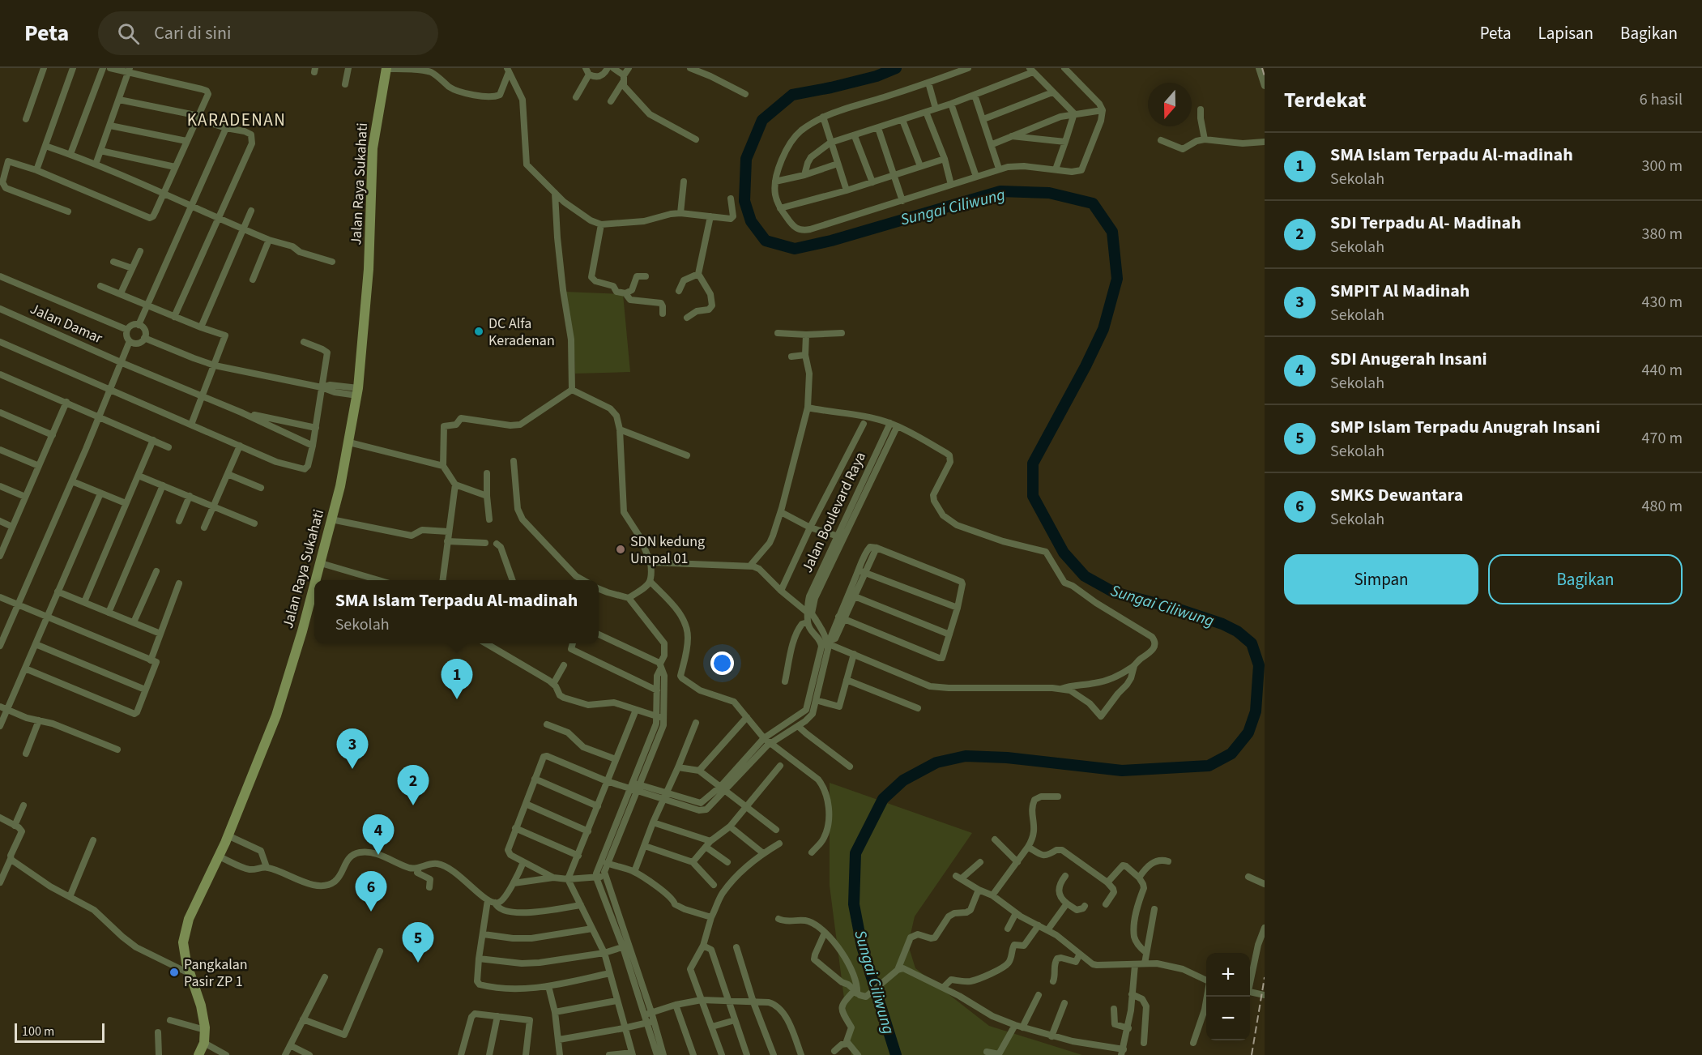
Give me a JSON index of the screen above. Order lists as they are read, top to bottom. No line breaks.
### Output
{"streets":{"main road":["Jalan Raya Sukahati"],"street":["Jalan Damar","Jalan Boulevard Raya"]},"districts":["KARADENAN"],"water":["Sungai Ciliwung"],"places":["DC Alfa Keradenan","SDN kedung Umpal 01","Pangkalan Pasir ZP 1"],"scale_bar":"100 m","north":"bottom","page":{"header":"Peta","search":"Cari di sini","nav":["Peta","Lapisan","Bagikan"],"heading":["Terdekat","6 hasil"],"list":[{"mark":"1","name":"SMA Islam Terpadu Al-madinah","note":"Sekolah","value":"300 m"},{"mark":"2","name":"SDI Terpadu Al- Madinah","note":"Sekolah","value":"380 m"},{"mark":"3","name":"SMPIT Al Madinah","note":"Sekolah","value":"430 m"},{"mark":"4","name":"SDI Anugerah Insani","note":"Sekolah","value":"440 m"},{"mark":"5","name":"SMP Islam Terpadu Anugrah Insani","note":"Sekolah","value":"470 m"},{"mark":"6","name":"SMKS Dewantara","note":"Sekolah","value":"480 m"}],"buttons":["Simpan","Bagikan"],"popup":["SMA Islam Terpadu Al-madinah","Sekolah"],"pins":["1","3","2","4","6","5"],"map_buttons":["+","−"],"scale":"100 m"}}
